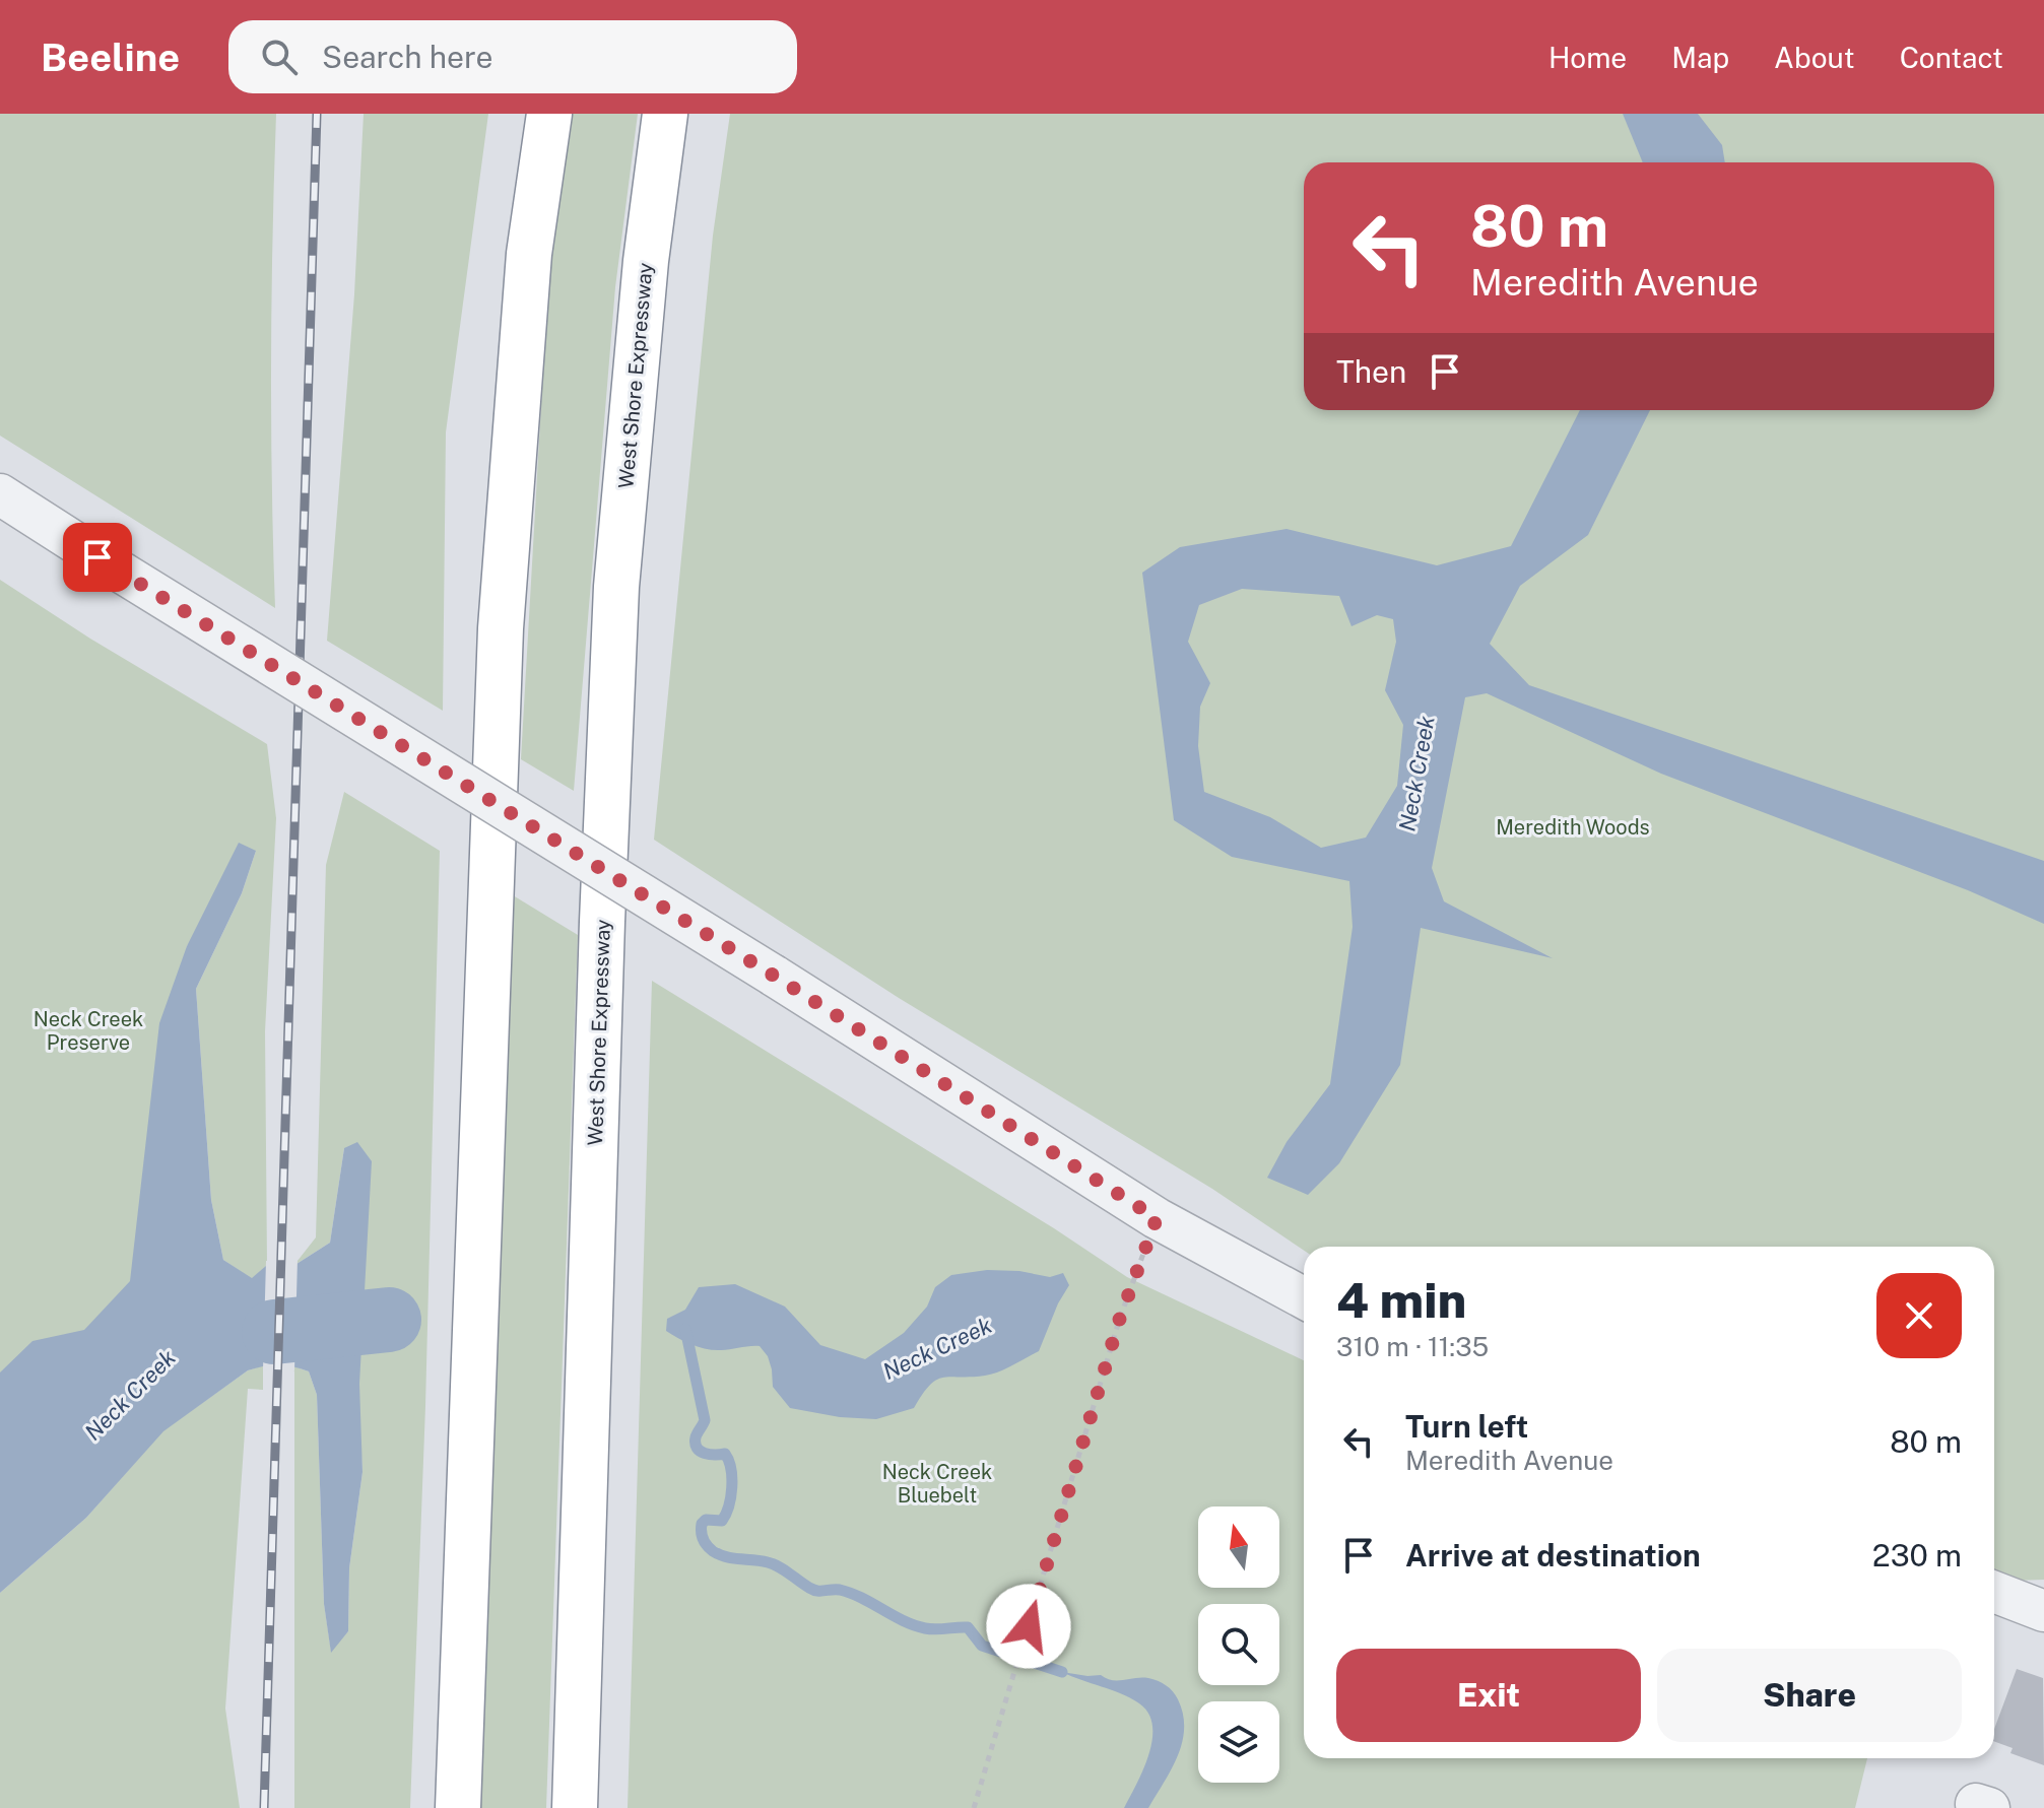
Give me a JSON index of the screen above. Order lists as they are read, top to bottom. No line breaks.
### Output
{"streets":{"highway":["West Shore Expressway"]},"water":["Neck Creek"],"parks":["Meredith Woods","Neck Creek Preserve","Neck Creek Bluebelt"],"north":"top","page":{"header":"Beeline","search":"Search here","nav":["Home","Map","About","Contact"],"turn":["80 m","Meredith Avenue"],"then":"Then","heading":["4 min","310 m · 11:35"],"list":[{"name":"Turn left","note":"Meredith Avenue","value":"80 m"},{"name":"Arrive at destination","value":"230 m"}],"buttons":["Exit","Share"]}}
